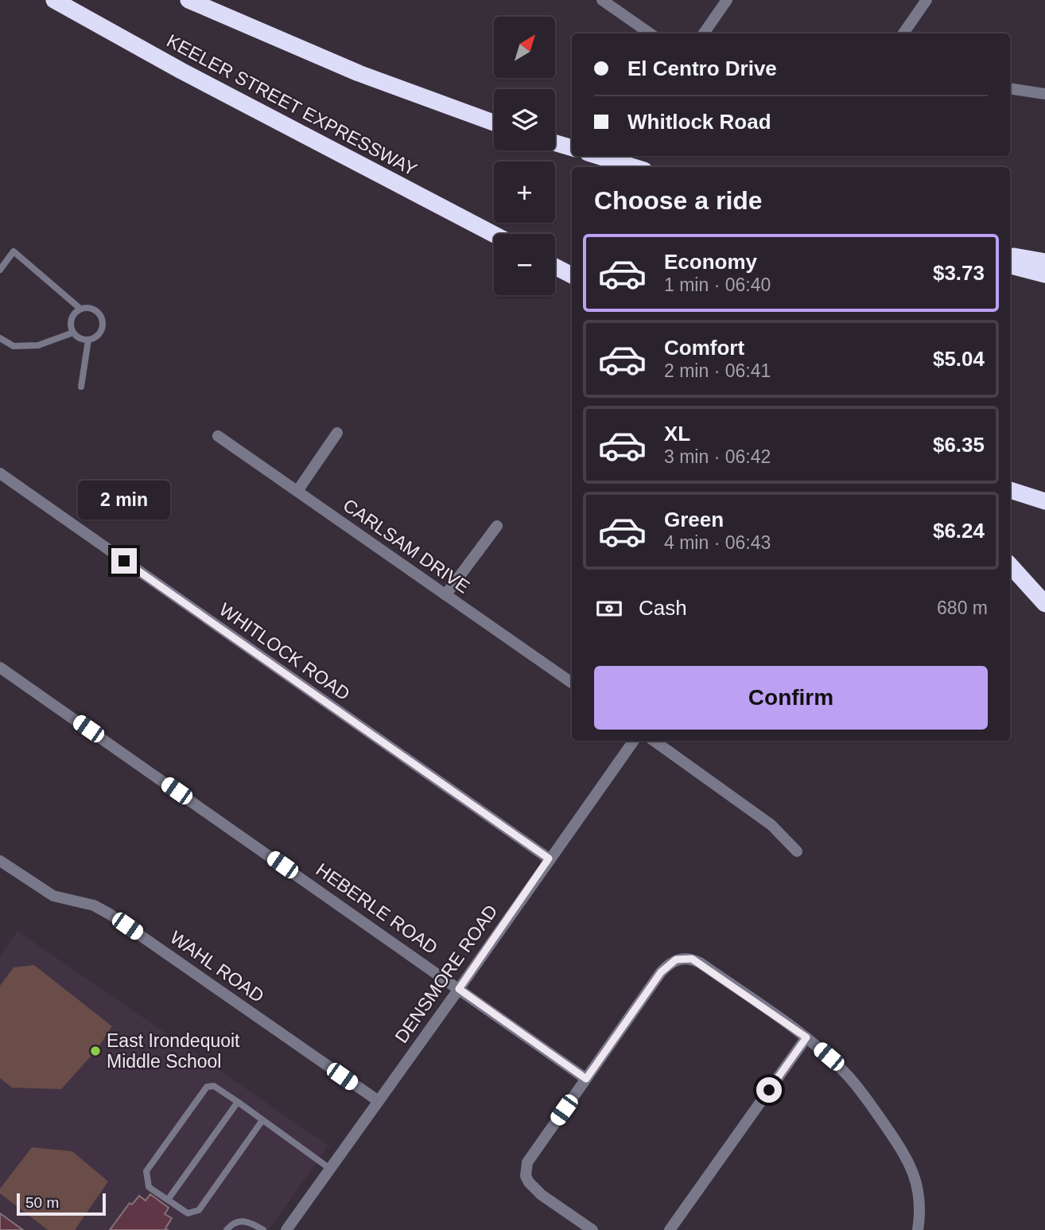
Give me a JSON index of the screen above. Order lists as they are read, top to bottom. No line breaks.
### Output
{"streets":{"highway":["KEELER STREET EXPRESSWAY"],"street":["CARLSAM DRIVE","WHITLOCK ROAD","HEBERLE ROAD","WAHL ROAD","DENSMORE ROAD"]},"crossings":[["WHITLOCK ROAD","DENSMORE ROAD"],["HEBERLE ROAD","DENSMORE ROAD"],["WAHL ROAD","DENSMORE ROAD"]],"places":["East Irondequoit Middle School"],"scale_bar":"50 m","north":"top right","page":{"map_buttons":["+","−"],"banner":["El Centro Drive","Whitlock Road"],"heading":"Choose a ride","list":[{"name":"Economy","note":"1 min · 06:40","value":"$3.73"},{"name":"Comfort","note":"2 min · 06:41","value":"$5.04"},{"name":"XL","note":"3 min · 06:42","value":"$6.35"},{"name":"Green","note":"4 min · 06:43","value":"$6.24"}],"bubble":"2 min","pay":["Cash","680 m"],"buttons":"Confirm","scale":"50 m"}}
